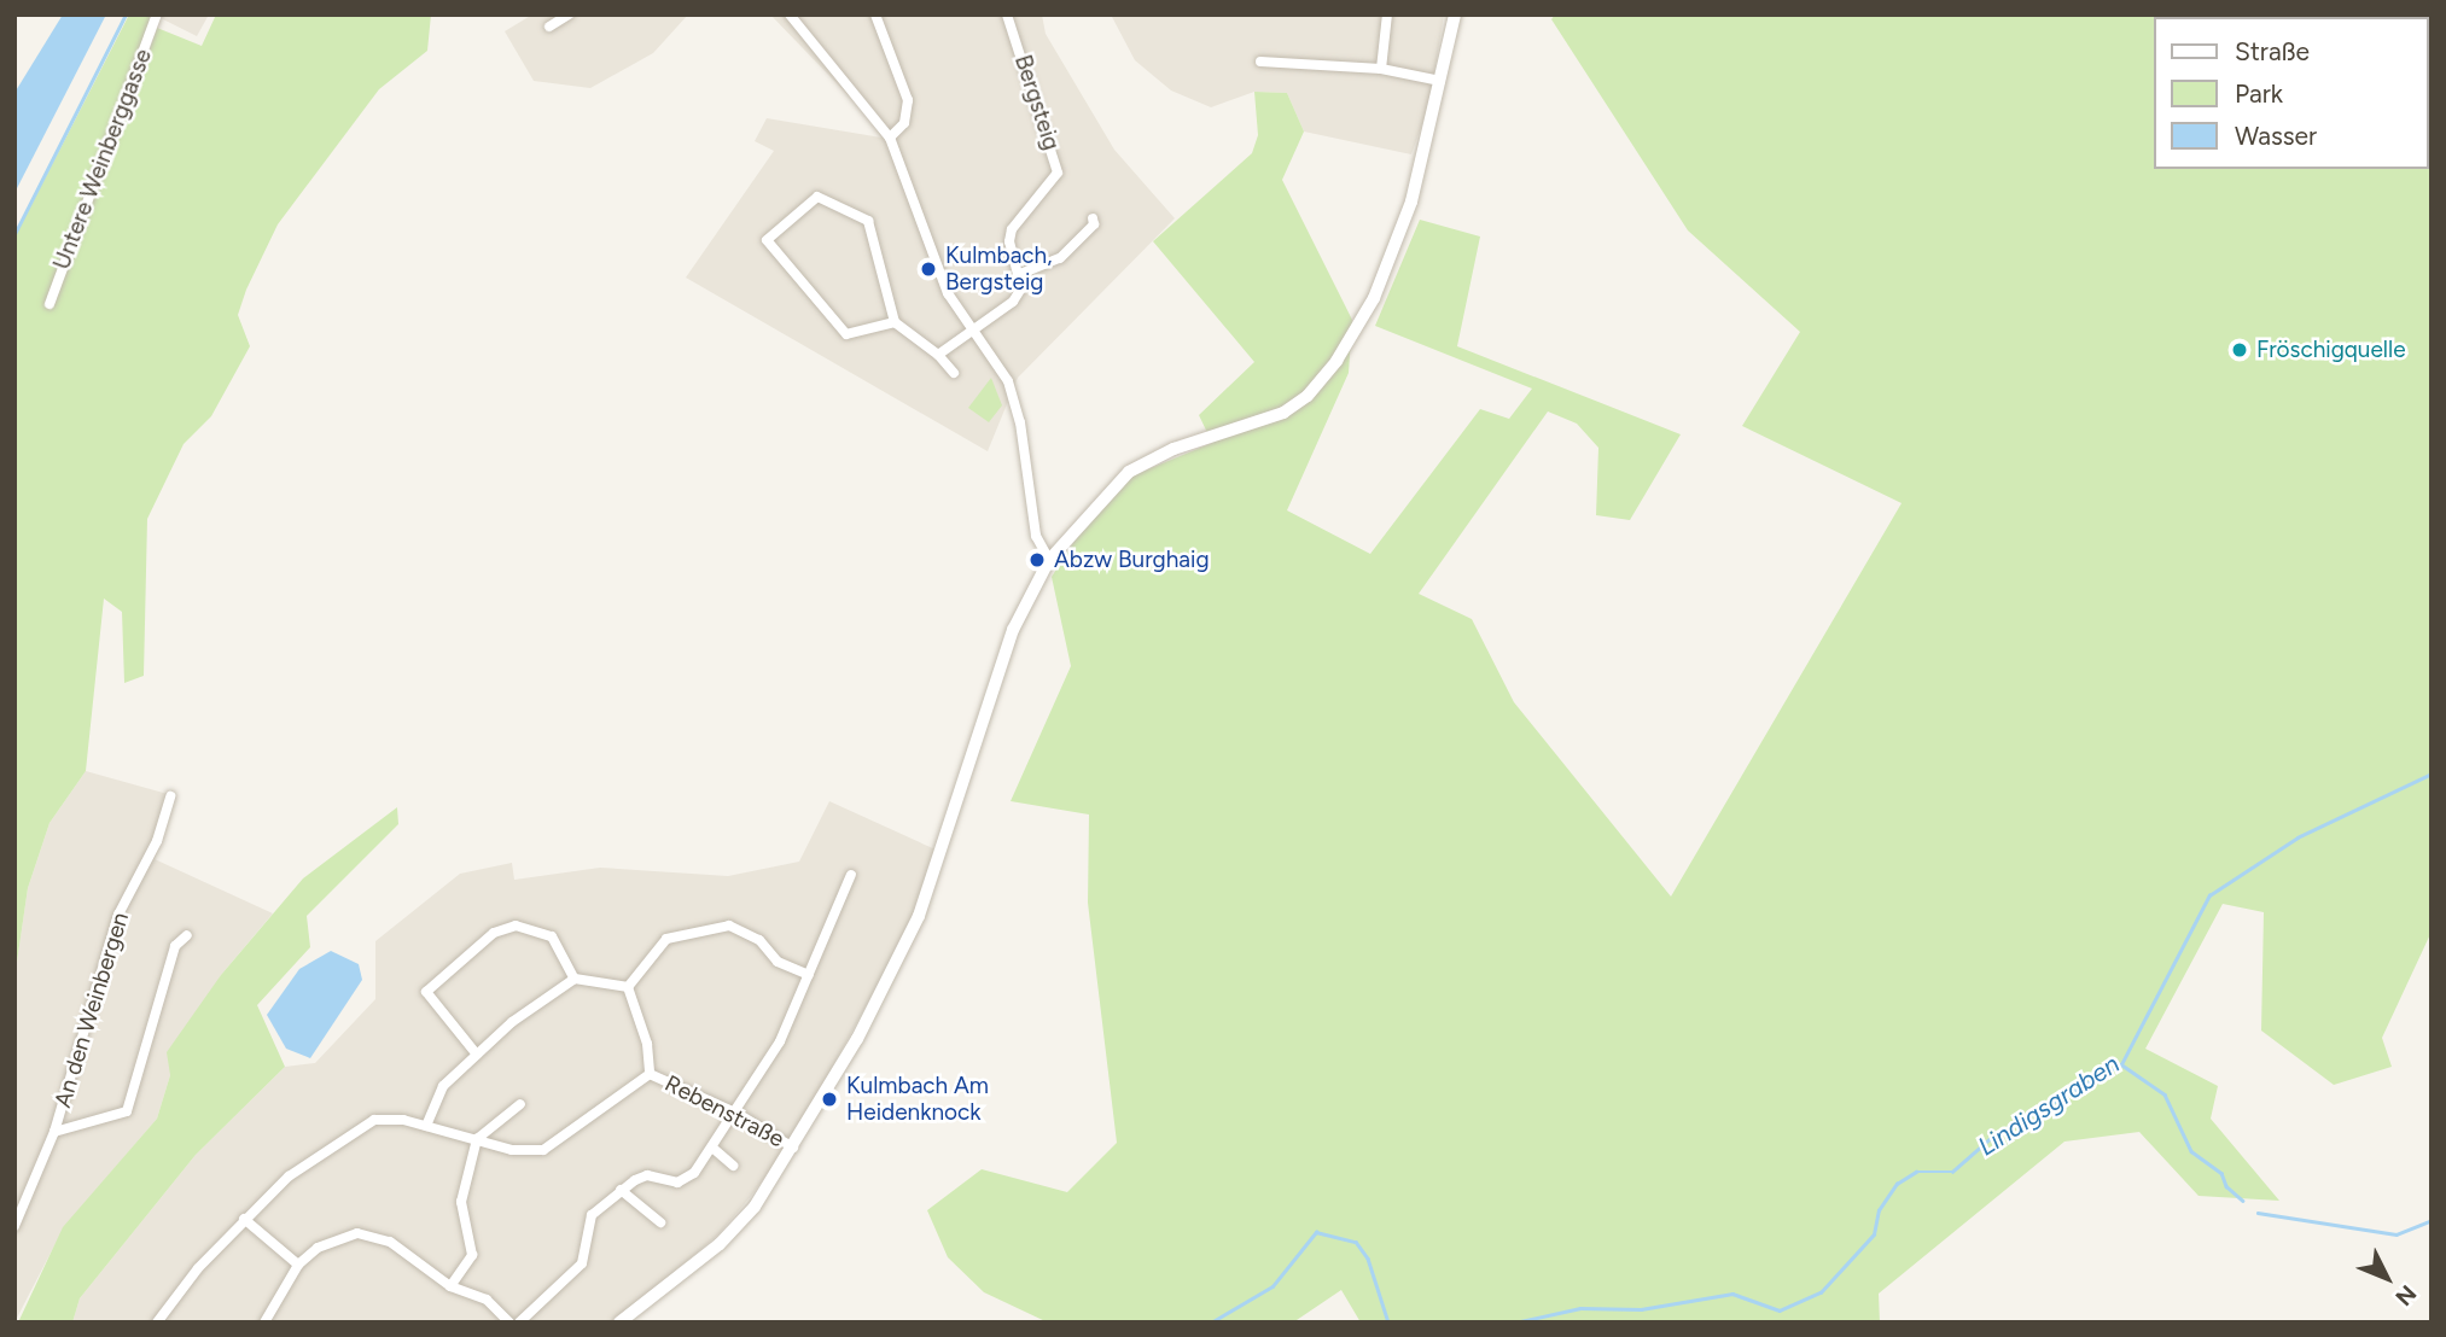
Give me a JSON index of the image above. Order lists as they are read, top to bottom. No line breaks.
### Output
{"streets":{"street":["Bergsteig","Untere Weinberggasse","An den Weinbergen","Rebenstraße"]},"water":["Lindigsgraben"],"places":["Kulmbach, Bergsteig","Fröschigquelle","Abzw Burghaig","Kulmbach Am Heidenknock"],"legend":["Straße","Park","Wasser"],"north":"bottom right"}
